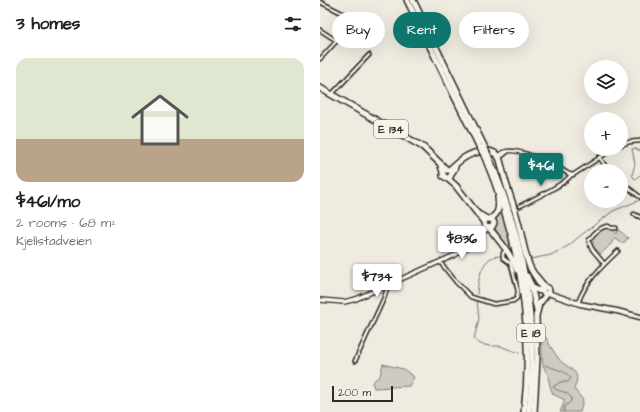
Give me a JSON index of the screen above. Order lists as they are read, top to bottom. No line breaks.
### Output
{"streets":{"highway":["E 134","E 18"]},"scale_bar":"200 m","page":{"heading":"3 homes","chip":["Buy","Rent","Filters"],"list":[{"name":"$461/mo","note":"2 rooms · 68 m² · Kjellstadveien"}],"map_buttons":["+","−"],"price":["$461","$836","$734"],"scale":"200 m"}}
